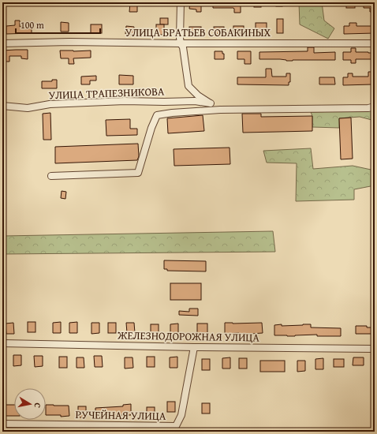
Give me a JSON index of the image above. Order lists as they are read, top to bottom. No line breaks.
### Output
{"streets":{"street":["УЛИЦА БРАТЬЕВ СОБАКИНЫХ","УЛИЦА ТРАПЕЗНИКОВА","ЖЕЛЕЗНОДОРОЖНАЯ УЛИЦА","РУЧЕЙНАЯ УЛИЦА"]},"crossings":[["ЖЕЛЕЗНОДОРОЖНАЯ УЛИЦА","РУЧЕЙНАЯ УЛИЦА"]],"scale_bar":"100 m","north":"right"}
